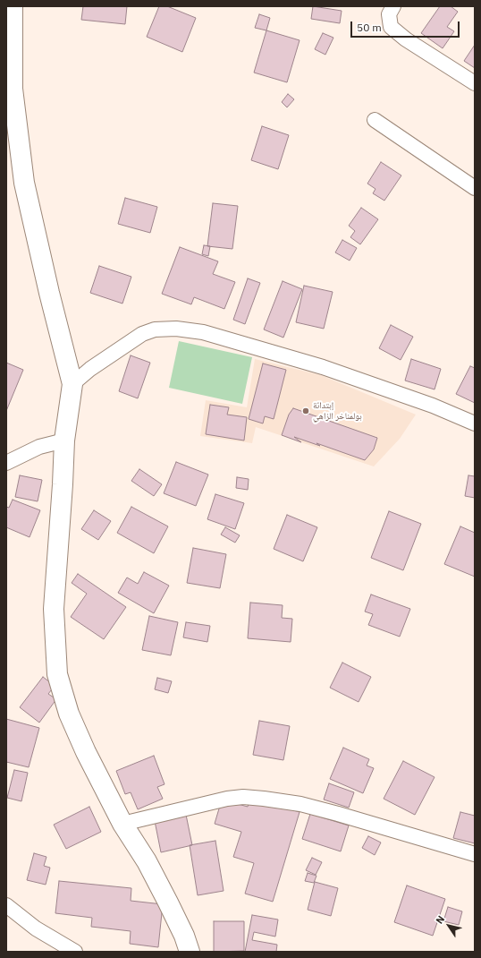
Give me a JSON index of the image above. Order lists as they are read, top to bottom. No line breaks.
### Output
{"places":["إبتدائة بولمناخر الزاهي"],"scale_bar":"50 m","north":"top left"}
